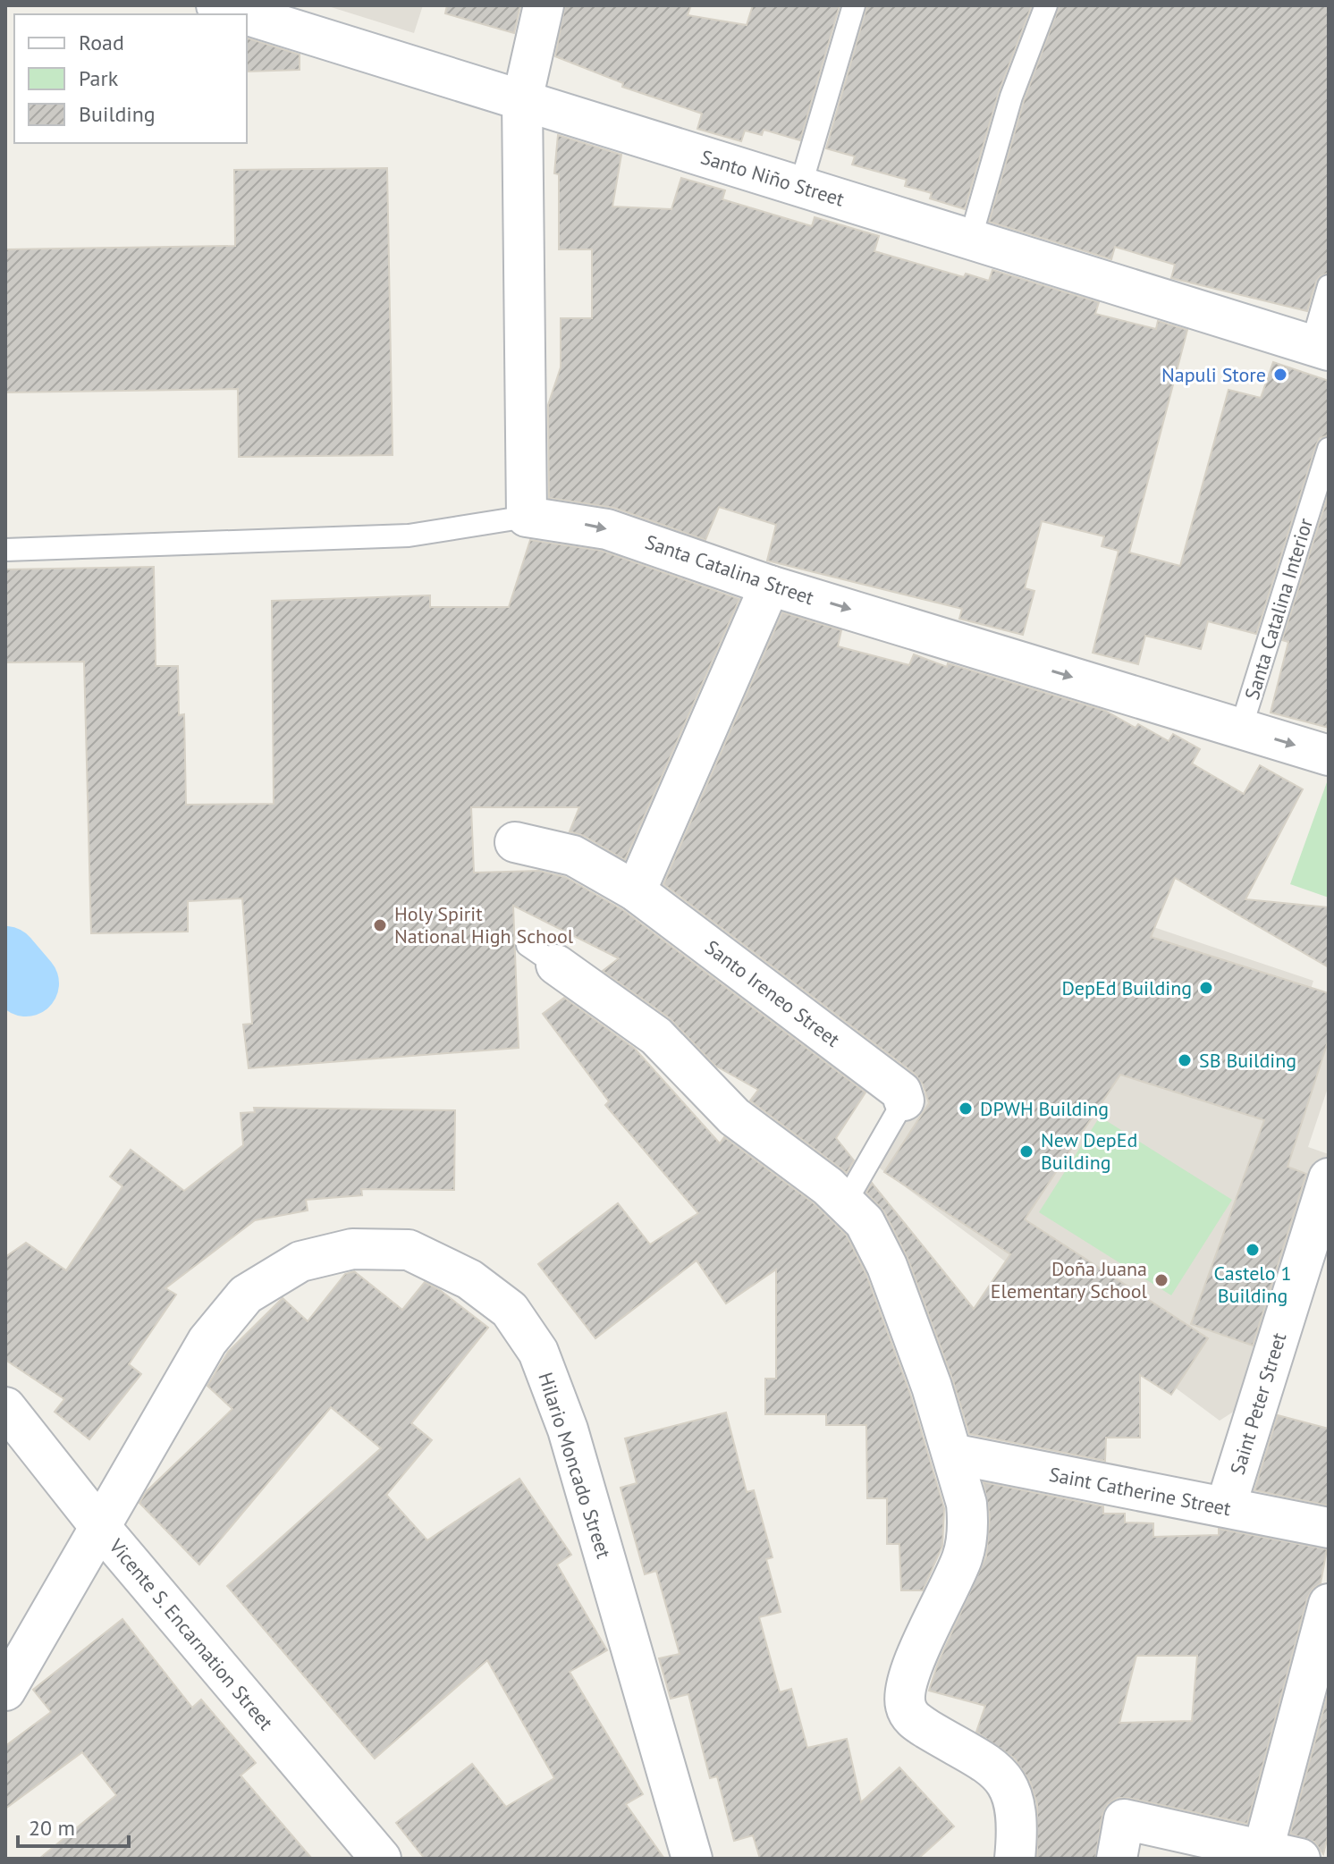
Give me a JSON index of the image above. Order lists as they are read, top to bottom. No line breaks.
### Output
{"streets":{"street":["Santo Niño Street","Santa Catalina Street","Santo Ireneo Street","Saint Peter Street","Hilario Moncado Street","Saint Catherine Street","Vicente S. Encarnation Street"],"lane":["Santa Catalina Interior"]},"crossings":[["Santa Catalina Street","Santa Catalina Interior"],["Saint Peter Street","Saint Catherine Street"],["Hilario Moncado Street","Vicente S. Encarnation Street"]],"one_way":["Santa Catalina Street"],"places":["Napuli Store","Holy Spirit National High School","DepEd Building","SB Building","DPWH Building","New DepEd Building","Castelo 1 Building","Doña Juana Elementary School"],"legend":["Road","Park","Building"],"scale_bar":"20 m"}
